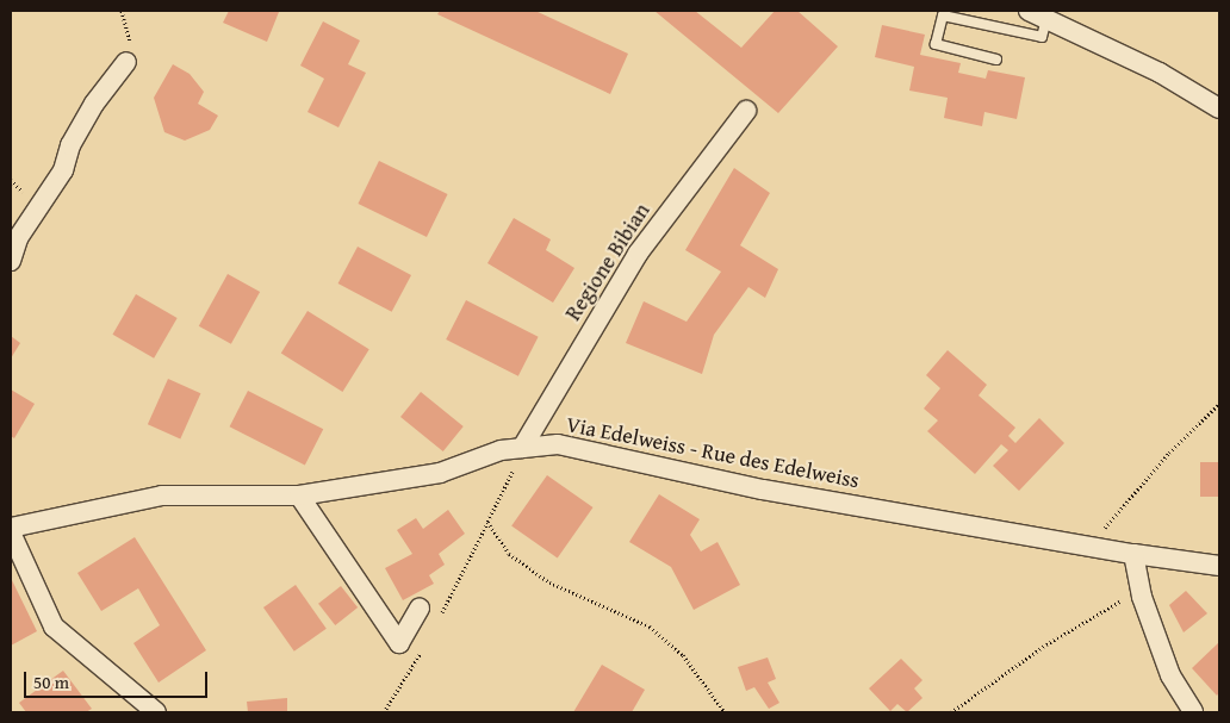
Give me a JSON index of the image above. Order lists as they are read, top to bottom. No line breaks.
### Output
{"streets":{"street":["Regione Bibian","Via Edelweiss - Rue des Edelweiss"]},"crossings":[["Regione Bibian","Via Edelweiss - Rue des Edelweiss"]],"scale_bar":"50 m"}
